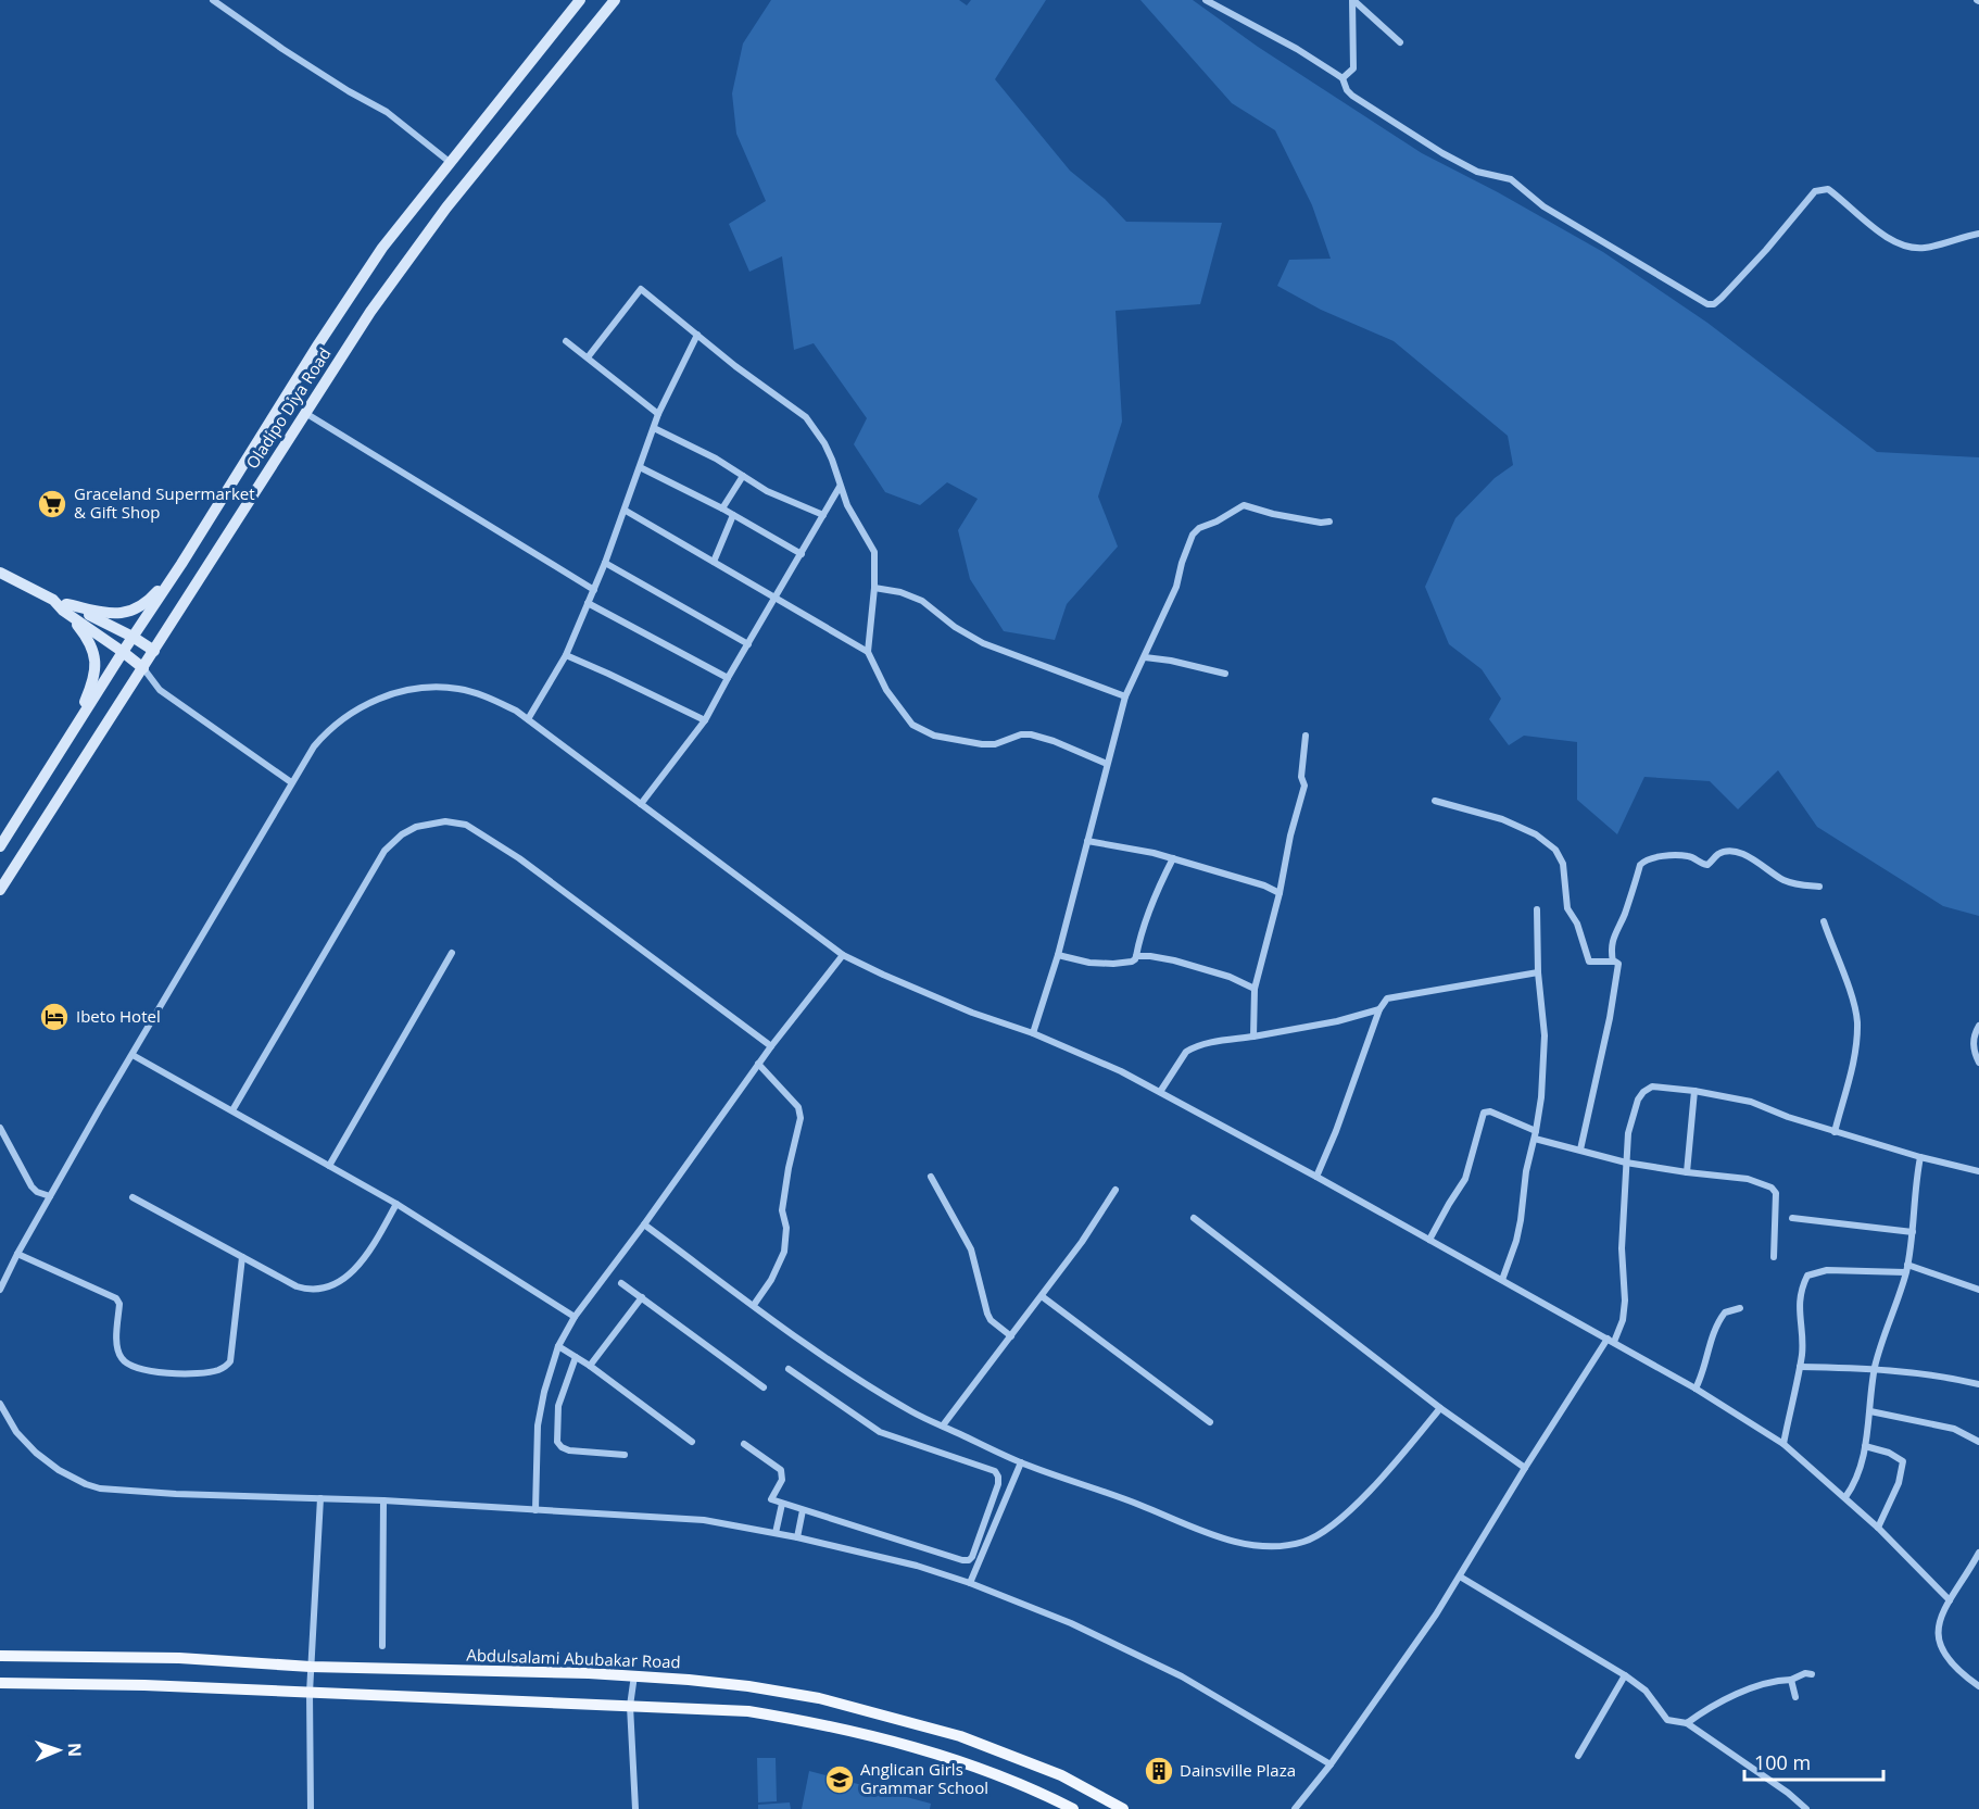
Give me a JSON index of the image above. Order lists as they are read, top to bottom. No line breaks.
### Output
{"streets":{"main road":["Oladipo Diya Road","Abdulsalami Abubakar Road"]},"places":{"supermarket":["Graceland Supermarket & Gift Shop"],"hotel":["Ibeto Hotel"],"building":["Dainsville Plaza"],"school or university":["Anglican Girls Grammar School"]},"scale_bar":"100 m","north":"right"}
